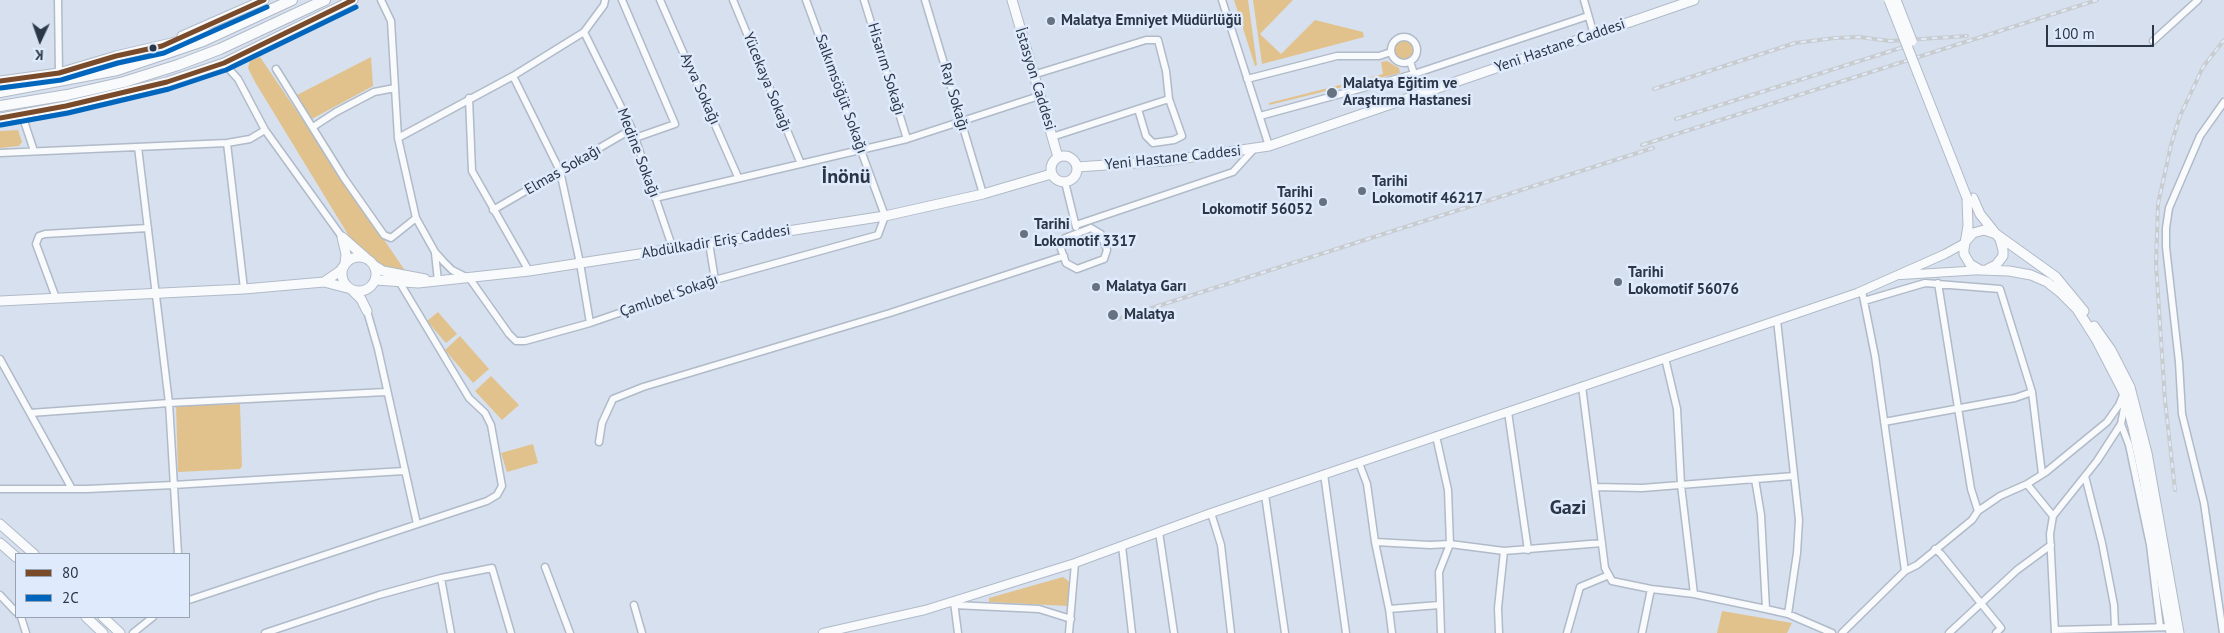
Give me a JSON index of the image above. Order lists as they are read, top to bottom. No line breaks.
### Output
{"streets":{"main road":["Yeni Hastane Caddesi","İstasyon Caddesi","Abdülkadir Eriş Caddesi"],"street":["Hisarım Sokağı","Yücekaya Sokağı","Ayva Sokağı","Salkımsöğüt Sokağı","Ray Sokağı","Medine Sokağı","Elmas Sokağı","Çamlıbel Sokağı"]},"crossings":[["Yeni Hastane Caddesi","İstasyon Caddesi"],["Yeni Hastane Caddesi","Abdülkadir Eriş Caddesi"],["İstasyon Caddesi","Abdülkadir Eriş Caddesi"],["Salkımsöğüt Sokağı","Abdülkadir Eriş Caddesi"],["Salkımsöğüt Sokağı","Çamlıbel Sokağı"],["Ray Sokağı","Abdülkadir Eriş Caddesi"],["Medine Sokağı","Elmas Sokağı"],["Medine Sokağı","Abdülkadir Eriş Caddesi"],["Abdülkadir Eriş Caddesi","Çamlıbel Sokağı"]],"districts":["İnönü","Gazi"],"places":["Malatya Emniyet Müdürlüğü","Malatya Eğitim ve Araştırma Hastanesi","Tarihi Lokomotif 46217","Tarihi Lokomotif 56052","Tarihi Lokomotif 3317","Tarihi Lokomotif 56076","Malatya Garı","Malatya"],"lines":["transit line 80","transit line 2C"],"legend":["80","2C"],"scale_bar":"100 m","north":"bottom"}
